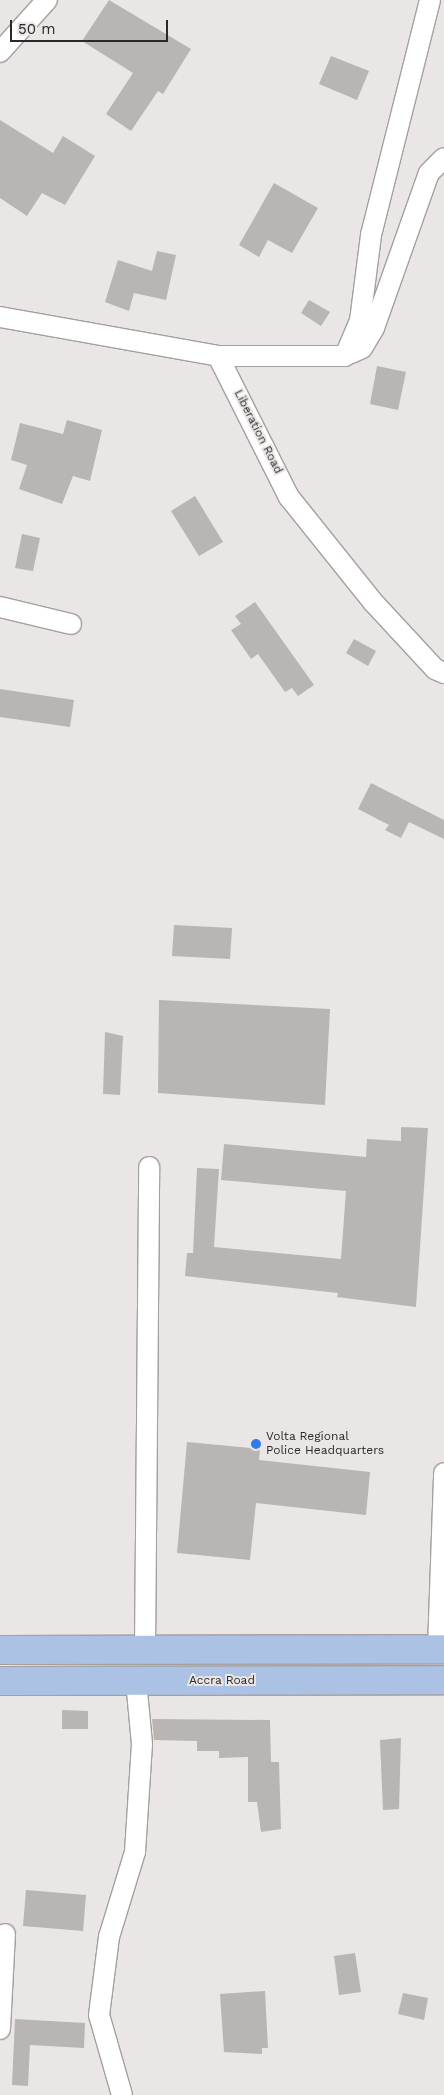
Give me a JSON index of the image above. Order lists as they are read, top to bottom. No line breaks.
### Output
{"streets":{"main road":["Accra Road"],"street":["Liberation Road"]},"places":["Volta Regional Police Headquarters"],"scale_bar":"50 m"}
